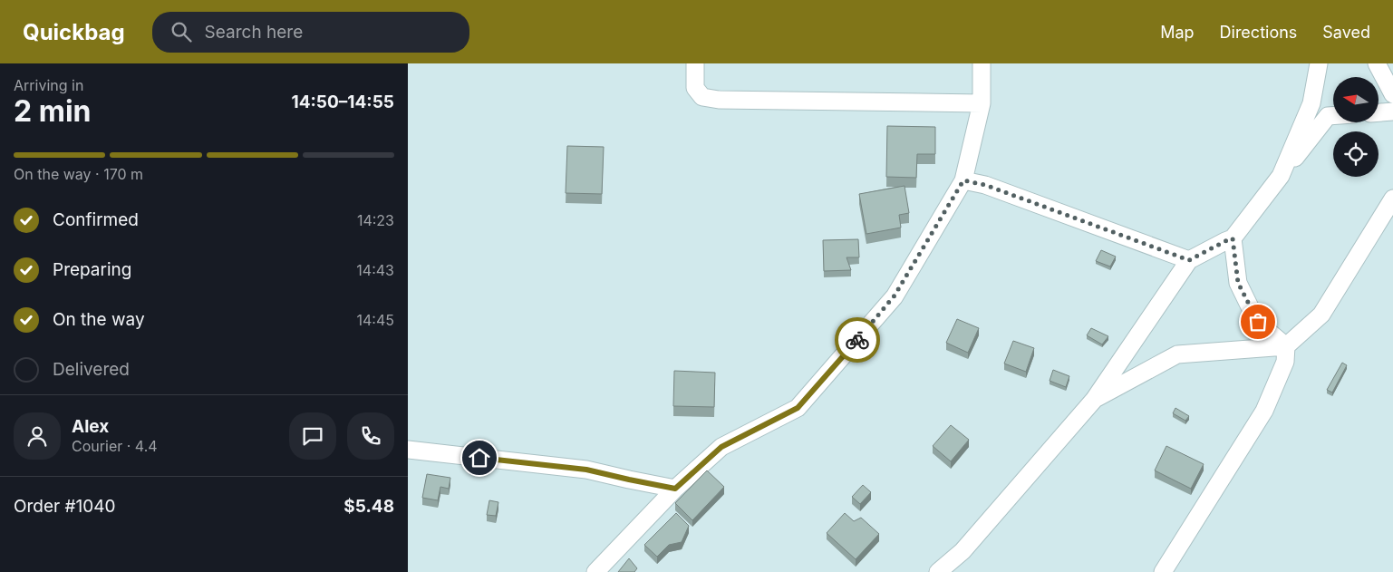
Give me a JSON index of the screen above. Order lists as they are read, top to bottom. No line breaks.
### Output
{"north":"left","page":{"header":"Quickbag","search":"Search here","nav":["Map","Directions","Saved"],"heading":["2 min","Arriving in","14:50–14:55"],"panel":["Alex","Courier · 4.4","Order #1040","$5.48"],"bar":"On the way · 170 m","list":[["Confirmed","14:23"],["Preparing","14:43"],["On the way","14:45"],"Delivered"]}}
